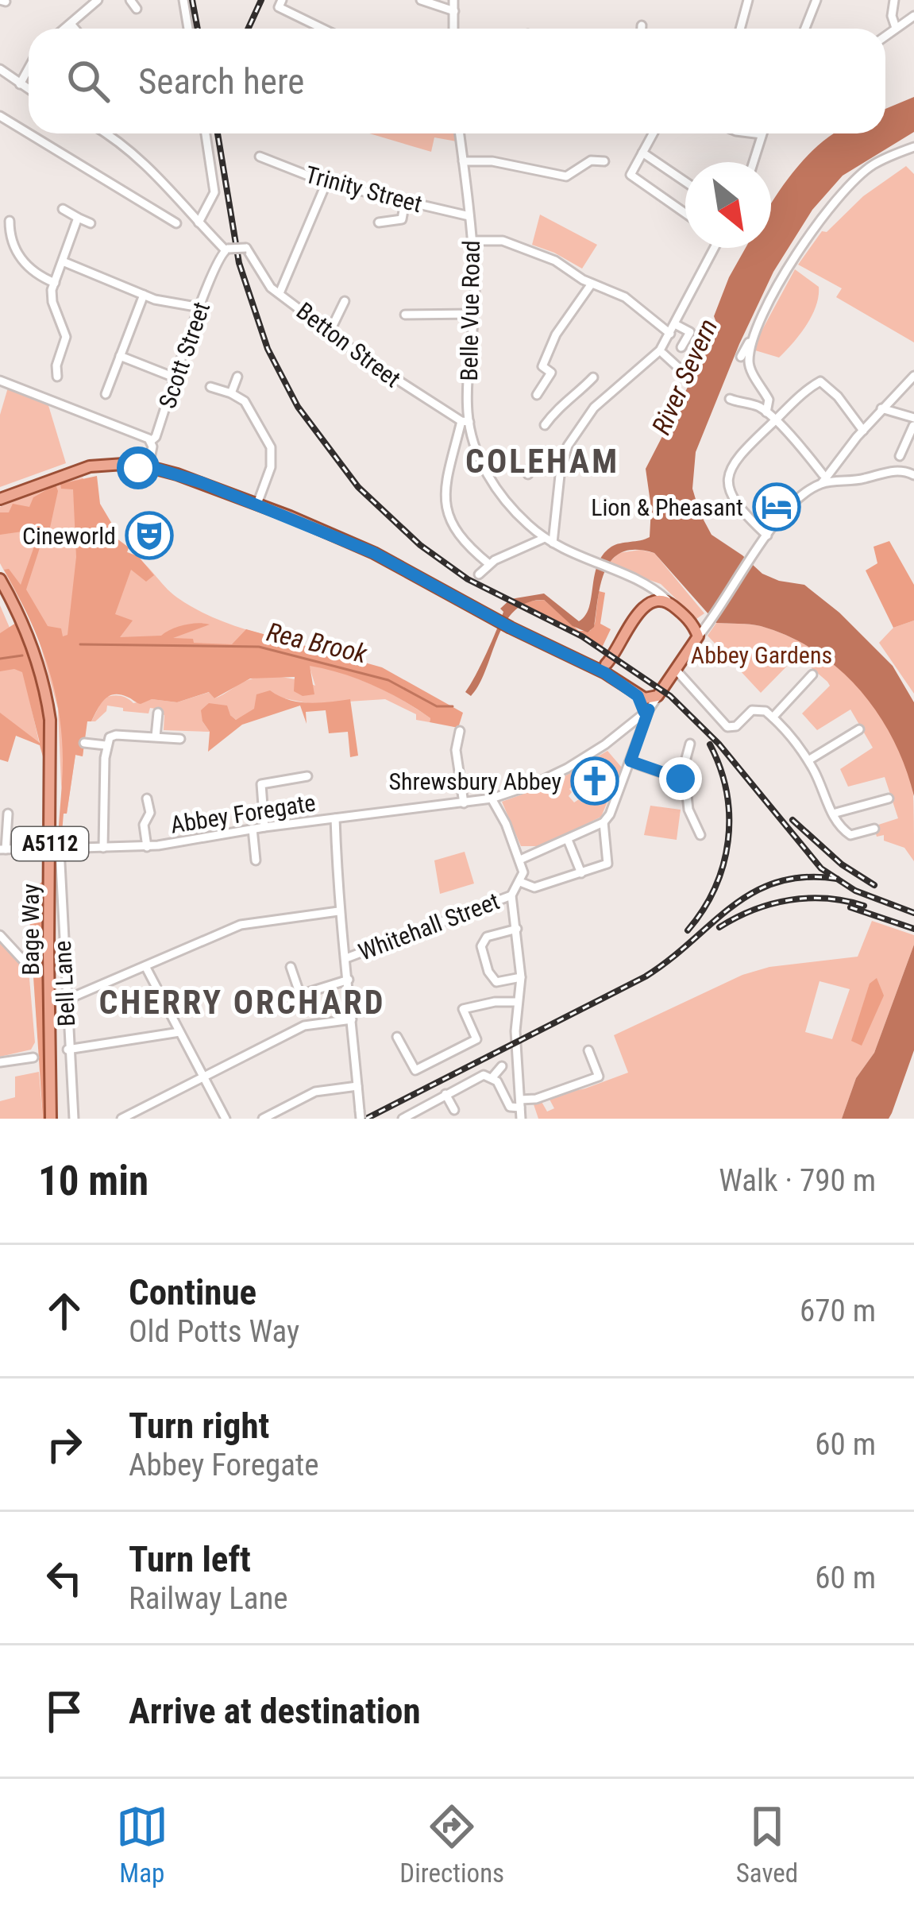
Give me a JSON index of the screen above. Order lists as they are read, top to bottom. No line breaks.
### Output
{"streets":{"main road":["Abbey Foregate","A5112","Bage Way"],"street":["Trinity Street","Belle Vue Road","Betton Street","Scott Street","Whitehall Street","Bell Lane"]},"crossings":[["Trinity Street","Belle Vue Road"],["Belle Vue Road","Betton Street"],["Betton Street","Scott Street"],["Abbey Foregate","Bell Lane"]],"districts":["COLEHAM","CHERRY ORCHARD"],"water":["River Severn","Rea Brook"],"parks":["Abbey Gardens"],"places":{"hotel":["Lion & Pheasant"],"theatre":["Cineworld"],"church":["Shrewsbury Abbey"]},"north":"bottom right","page":{"search":"Search here","heading":["10 min","Walk · 790 m"],"list":[["Continue","Old Potts Way","670 m"],["Turn right","Abbey Foregate","60 m"],["Turn left","Railway Lane","60 m"],"Arrive at destination"],"nav":["Map","Directions","Saved"]}}
